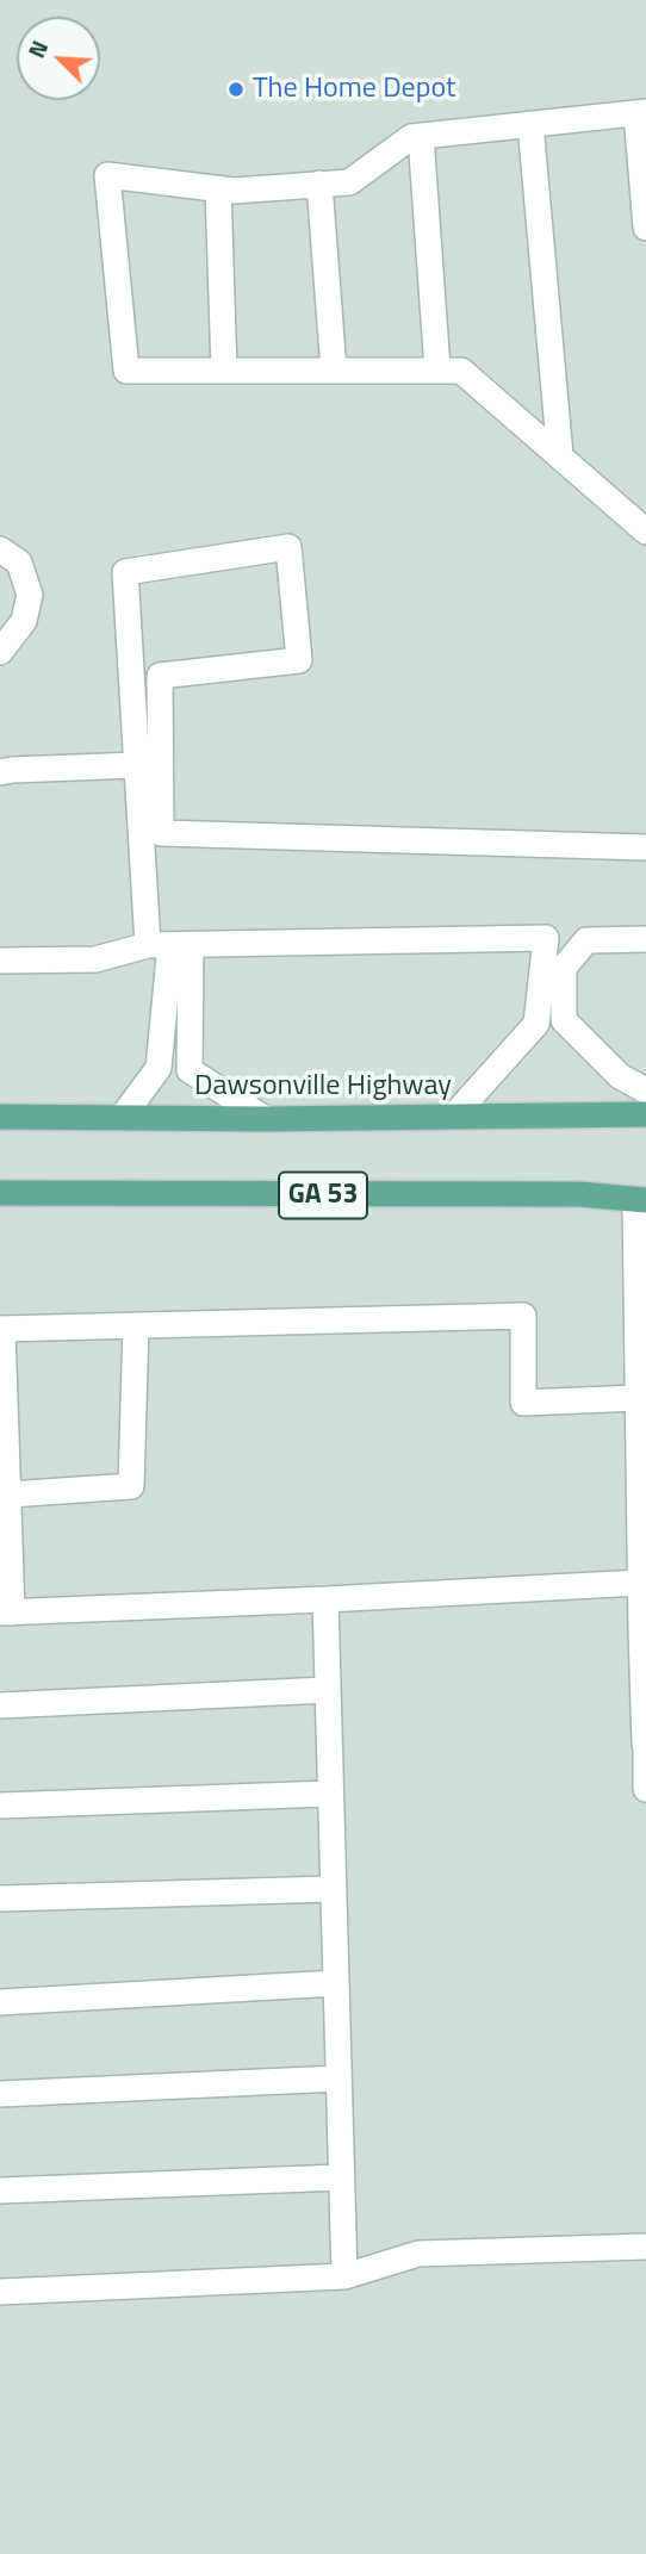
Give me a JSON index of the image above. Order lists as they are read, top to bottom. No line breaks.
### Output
{"streets":{"main road":["Dawsonville Highway","GA 53"]},"places":["The Home Depot"],"north":"top left"}
